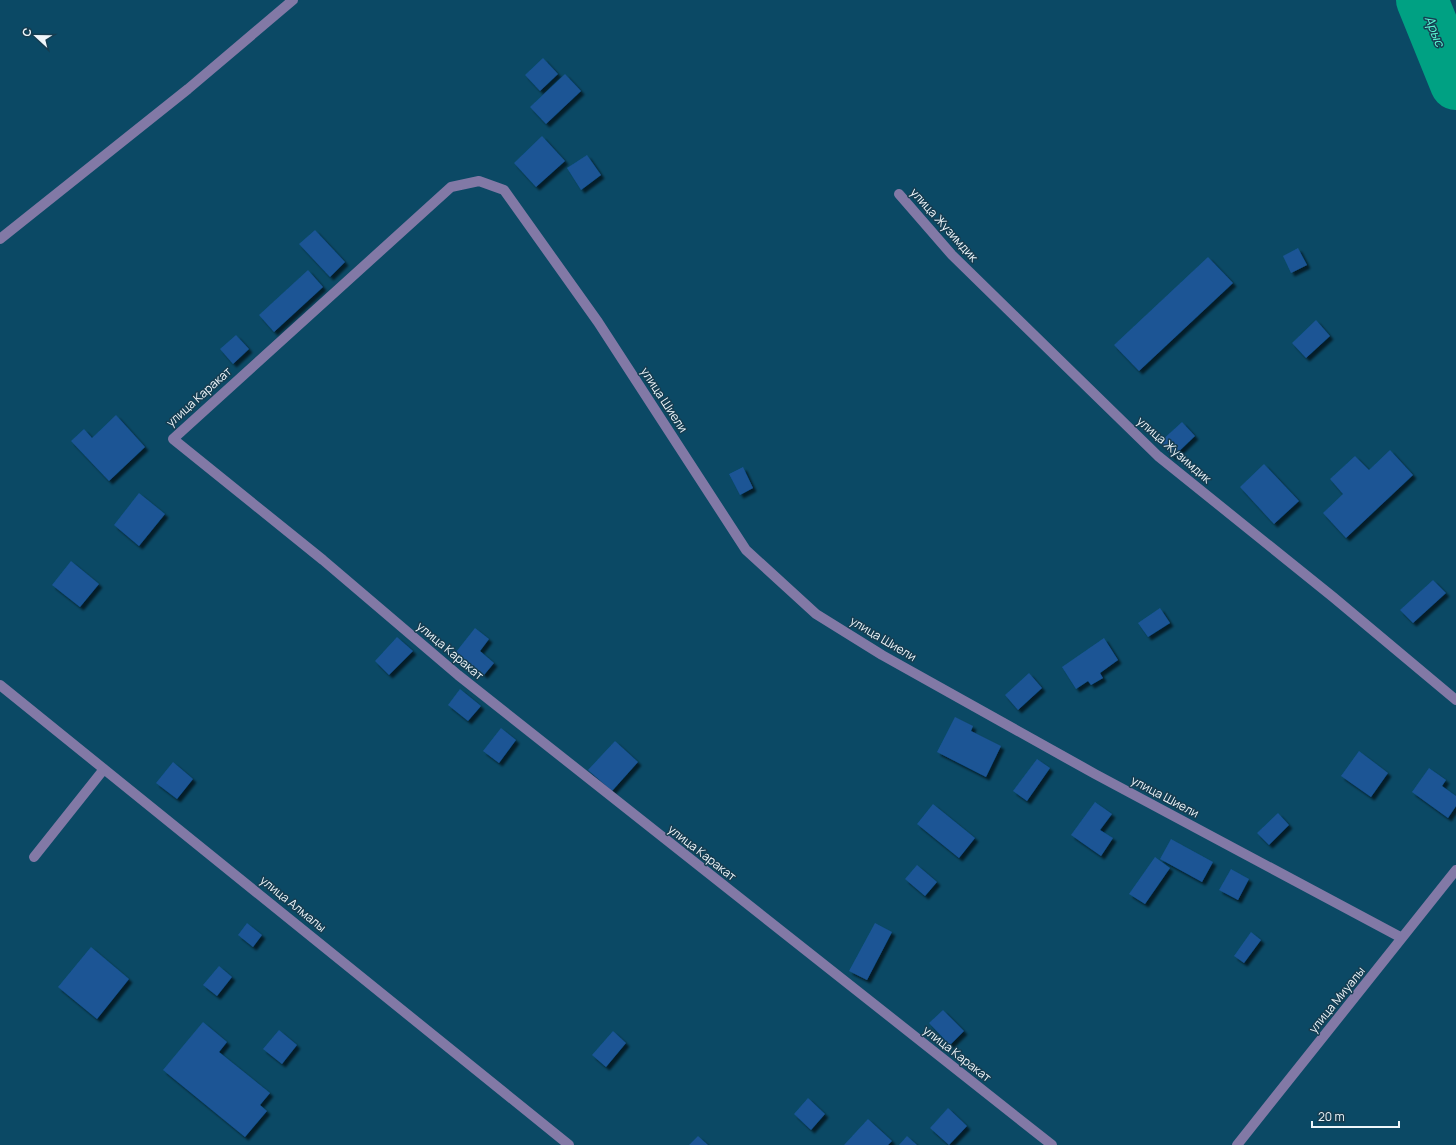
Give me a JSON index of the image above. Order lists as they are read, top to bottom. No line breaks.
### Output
{"streets":{"street":["улица Жузимдик","улица Каракат","улица Шиели","улица Алмалы","улица Миуалы"]},"crossings":[["улица Каракат","улица Шиели"],["улица Шиели","улица Миуалы"]],"water":["Арыс"],"scale_bar":"20 m","north":"left"}
